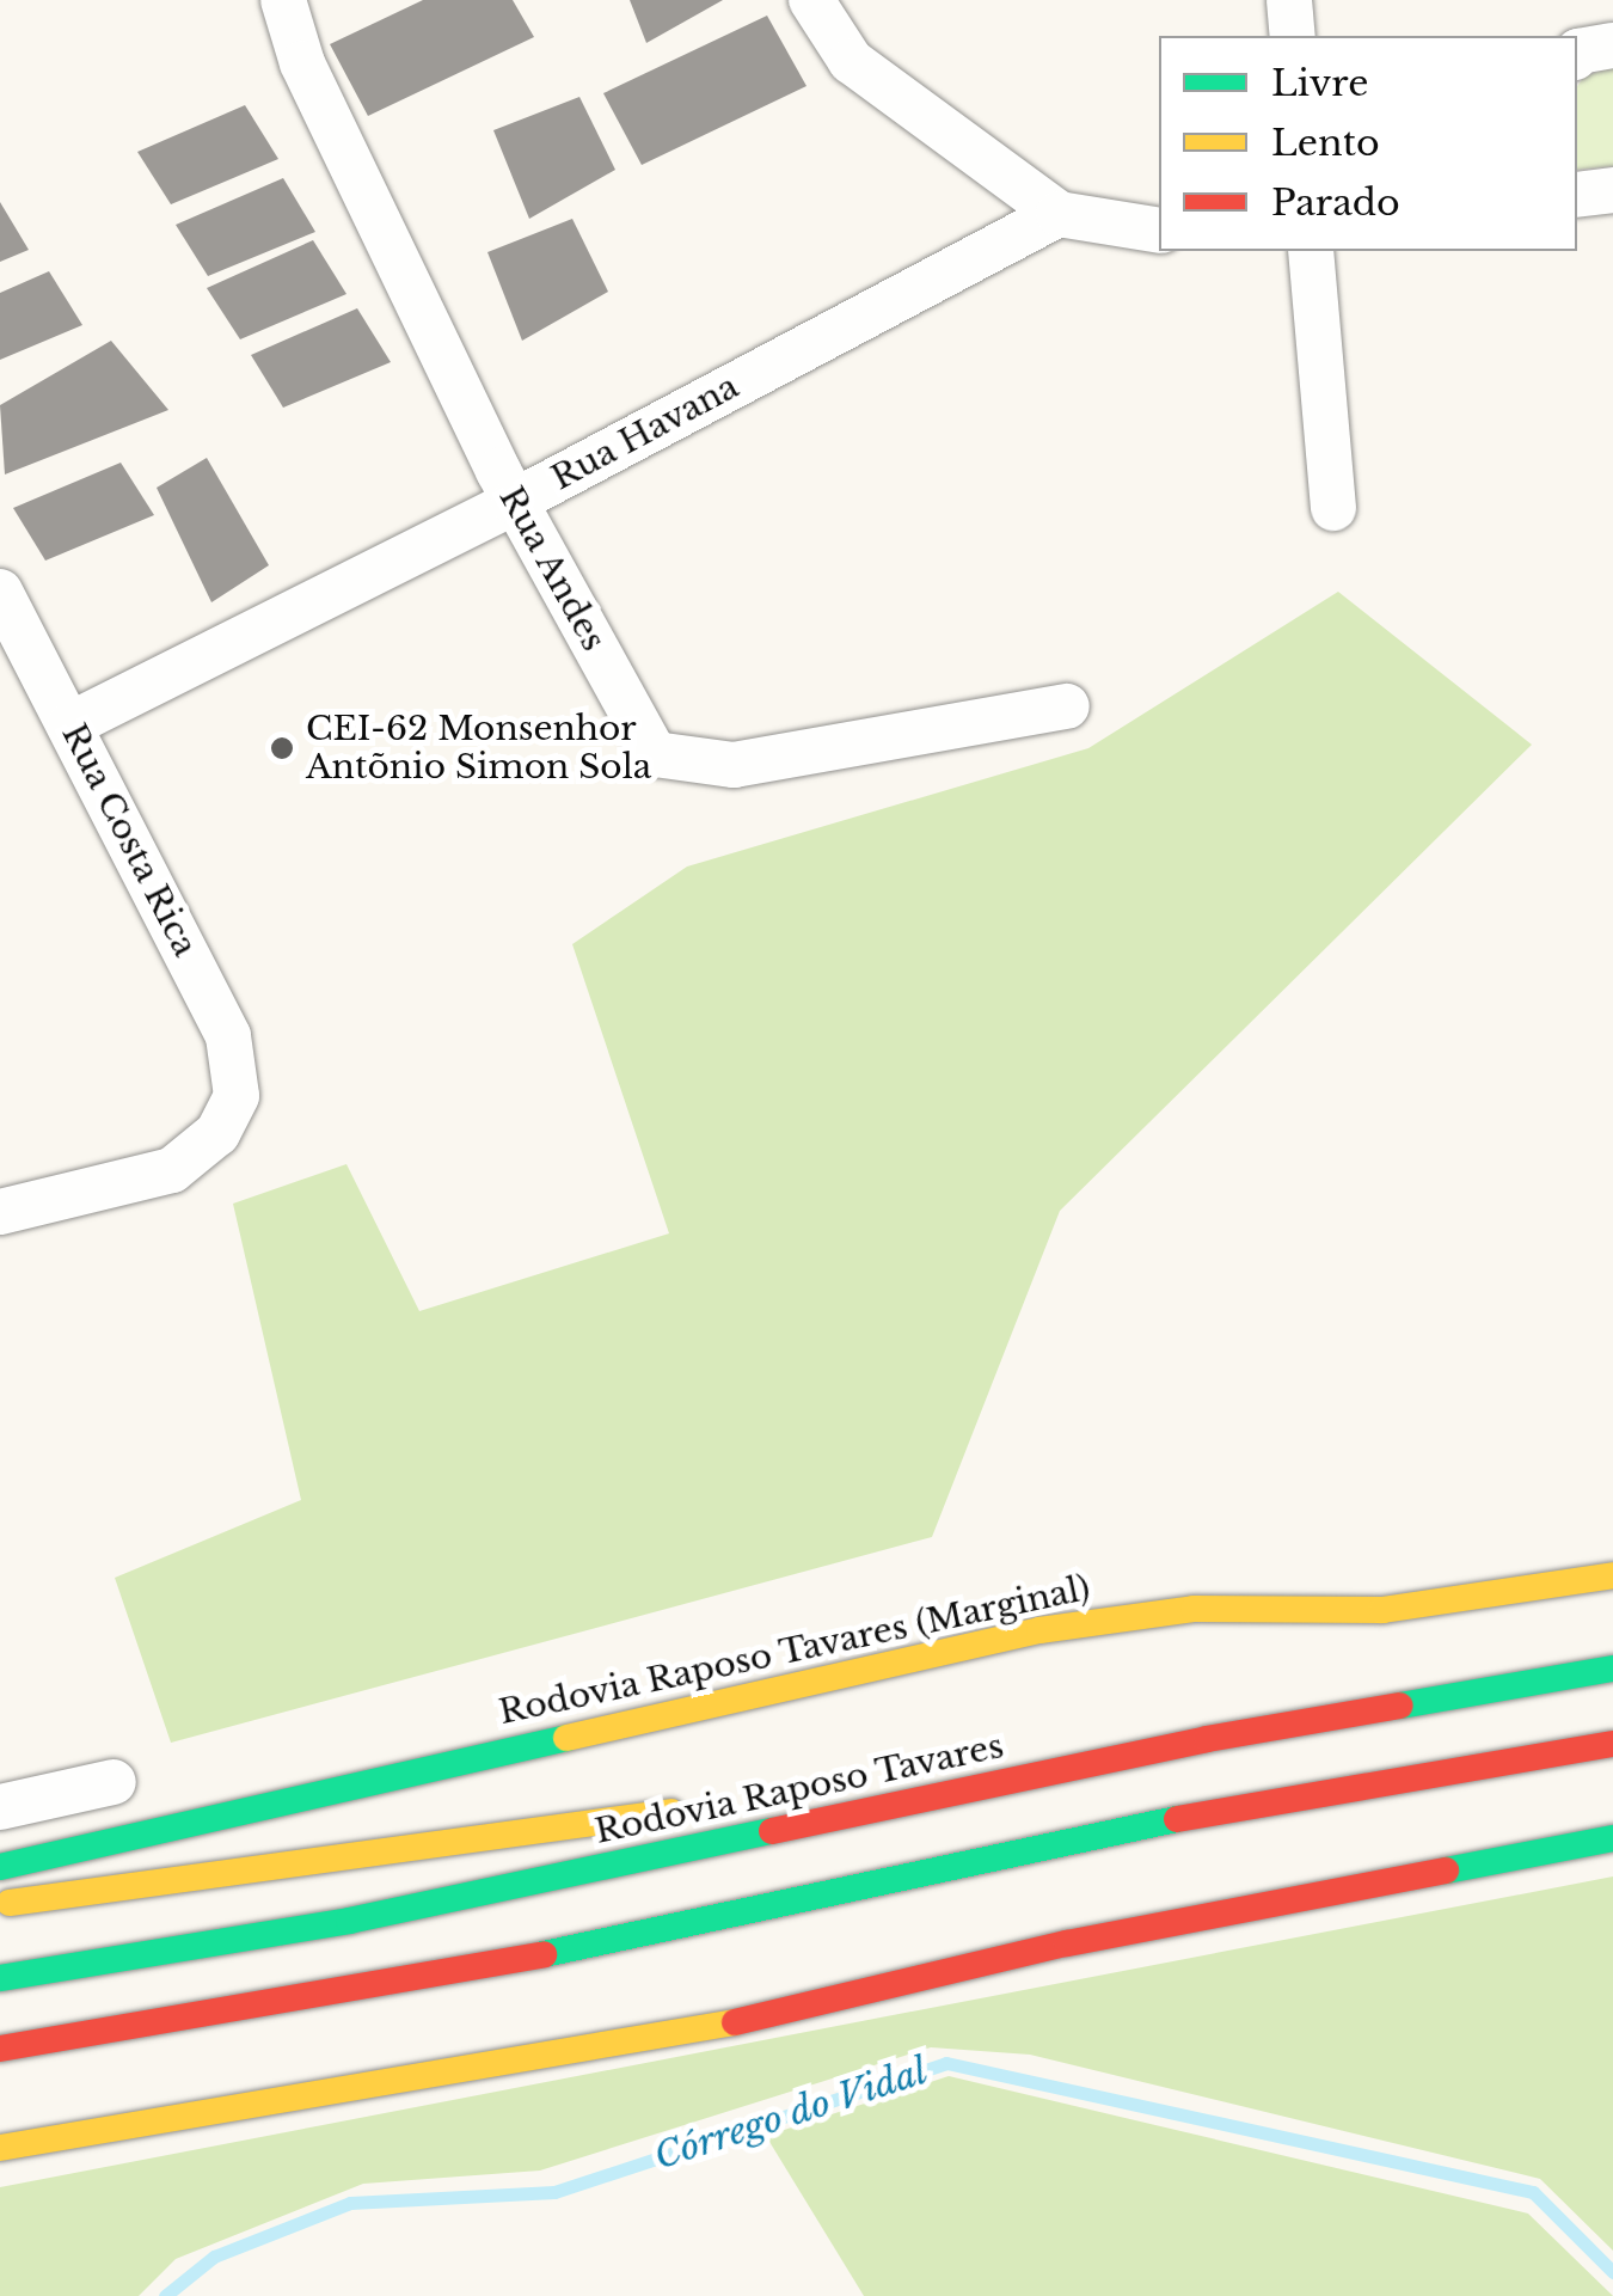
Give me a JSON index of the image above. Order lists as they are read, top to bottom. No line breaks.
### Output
{"streets":{"highway":["Rodovia Raposo Tavares (Marginal)","Rodovia Raposo Tavares"],"street":["Rua Havana","Rua Andes","Rua Costa Rica"]},"crossings":[["Rua Havana","Rua Andes"],["Rua Havana","Rua Costa Rica"]],"water":["Córrego do Vidal"],"places":["CEI-62 Monsenhor Antõnio Simon Sola"],"legend":["Livre","Lento","Parado"]}
